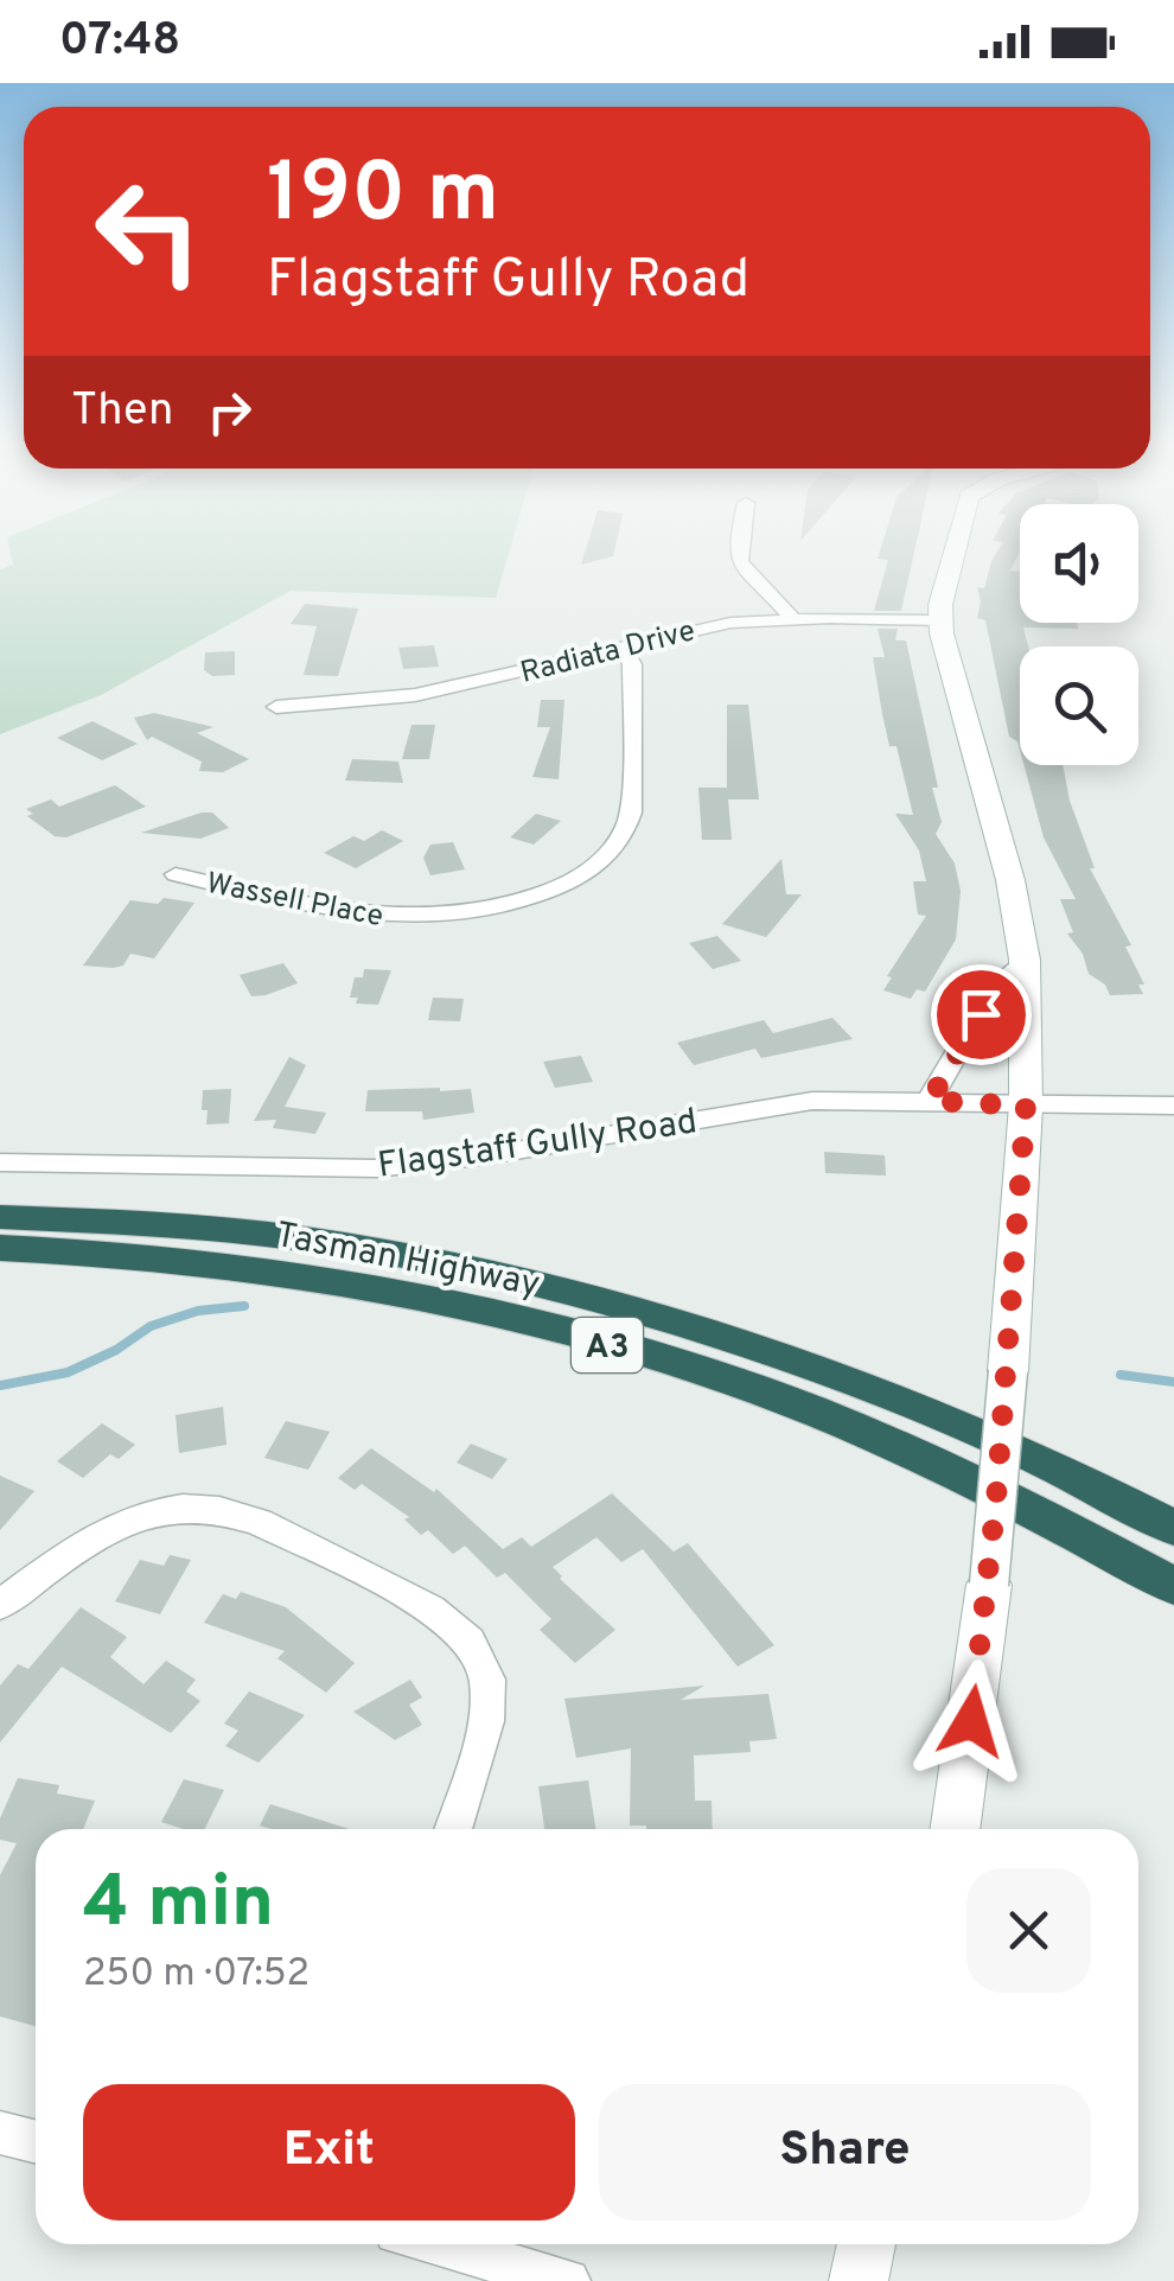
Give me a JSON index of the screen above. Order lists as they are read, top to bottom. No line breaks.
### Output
{"streets":{"highway":["Tasman Highway","A3"],"street":["Radiata Drive","Wassell Place","Flagstaff Gully Road"]},"crossings":[["Radiata Drive","Wassell Place"]],"page":{"status":"07:48","turn":["190 m","Flagstaff Gully Road"],"then":"Then","heading":["4 min","250 m · 07:52"],"buttons":["Exit","Share"]}}
